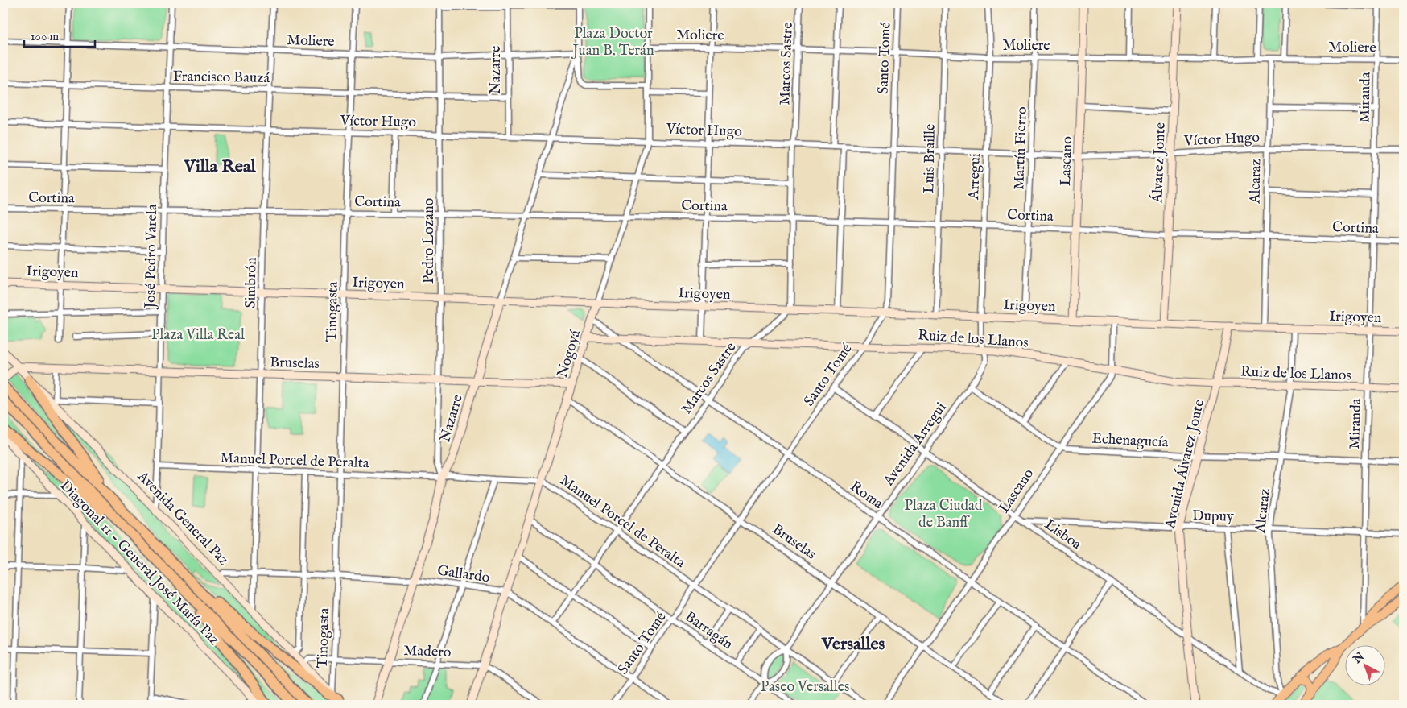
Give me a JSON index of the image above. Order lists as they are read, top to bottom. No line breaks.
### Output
{"streets":{"street":["Moliere","Santo Tomé","Marcos Sastre","Nazarre","Francisco Bauzá","Miranda","Víctor Hugo","Martín Fierro","Luis Braille","Lascano","Álvarez Jonte","Arregui","Alcaraz","Cortina","Pedro Lozano","José Pedro Varela","Irigoyen","Simbrón","Tinogasta","Ruiz de los Llanos","Nogoyá","Bruselas","Echenagucía","Avenida Arregui","Manuel Porcel de Peralta","Avenida Álvarez Jonte","Roma","Dupuy","Avenida General Paz","Lisboa","Diagonal 11 - General José María Paz","Gallardo","Barragán","Madero"]},"crossings":[["Moliere","Santo Tomé"],["Moliere","Marcos Sastre"],["Moliere","Nazarre"],["Moliere","Miranda"],["Moliere","Martín Fierro"],["Moliere","Luis Braille"],["Moliere","Lascano"],["Moliere","Álvarez Jonte"],["Moliere","Arregui"],["Moliere","Alcaraz"],["Moliere","Pedro Lozano"],["Moliere","José Pedro Varela"],["Moliere","Simbrón"],["Moliere","Tinogasta"],["Moliere","Nogoyá"],["Santo Tomé","Víctor Hugo"],["Santo Tomé","Cortina"],["Santo Tomé","Irigoyen"],["Santo Tomé","Ruiz de los Llanos"],["Santo Tomé","Bruselas"],["Santo Tomé","Manuel Porcel de Peralta"],["Santo Tomé","Roma"],["Santo Tomé","Lisboa"],["Santo Tomé","Gallardo"],["Santo Tomé","Barragán"],["Marcos Sastre","Víctor Hugo"],["Marcos Sastre","Cortina"],["Marcos Sastre","Irigoyen"],["Marcos Sastre","Ruiz de los Llanos"],["Marcos Sastre","Bruselas"],["Marcos Sastre","Manuel Porcel de Peralta"],["Marcos Sastre","Roma"],["Marcos Sastre","Gallardo"],["Marcos Sastre","Barragán"],["Nazarre","Francisco Bauzá"],["Nazarre","Víctor Hugo"],["Nazarre","Cortina"],["Nazarre","Pedro Lozano"],["Nazarre","Irigoyen"],["Nazarre","Bruselas"],["Nazarre","Manuel Porcel de Peralta"],["Nazarre","Gallardo"],["Nazarre","Madero"],["Francisco Bauzá","Pedro Lozano"],["Francisco Bauzá","José Pedro Varela"],["Francisco Bauzá","Simbrón"],["Francisco Bauzá","Tinogasta"],["Miranda","Víctor Hugo"],["Miranda","Cortina"],["Miranda","Irigoyen"],["Miranda","Ruiz de los Llanos"],["Miranda","Echenagucía"],["Miranda","Dupuy"],["Víctor Hugo","Martín Fierro"],["Víctor Hugo","Luis Braille"],["Víctor Hugo","Lascano"],["Víctor Hugo","Álvarez Jonte"],["Víctor Hugo","Arregui"],["Víctor Hugo","Alcaraz"],["Víctor Hugo","Pedro Lozano"],["Víctor Hugo","José Pedro Varela"],["Víctor Hugo","Simbrón"],["Víctor Hugo","Tinogasta"],["Víctor Hugo","Nogoyá"],["Martín Fierro","Cortina"],["Martín Fierro","Irigoyen"],["Luis Braille","Cortina"],["Luis Braille","Irigoyen"],["Lascano","Cortina"],["Lascano","Irigoyen"],["Lascano","Ruiz de los Llanos"],["Lascano","Bruselas"],["Lascano","Echenagucía"],["Lascano","Roma"],["Lascano","Lisboa"],["Álvarez Jonte","Cortina"],["Álvarez Jonte","Irigoyen"],["Arregui","Cortina"],["Arregui","Irigoyen"],["Arregui","Ruiz de los Llanos"],["Arregui","Avenida Arregui"],["Alcaraz","Cortina"],["Alcaraz","Irigoyen"],["Alcaraz","Ruiz de los Llanos"],["Alcaraz","Echenagucía"],["Alcaraz","Dupuy"],["Alcaraz","Lisboa"],["Cortina","Pedro Lozano"],["Cortina","José Pedro Varela"],["Cortina","Simbrón"],["Cortina","Tinogasta"],["Cortina","Nogoyá"],["Pedro Lozano","Irigoyen"],["Pedro Lozano","Bruselas"],["Pedro Lozano","Manuel Porcel de Peralta"],["José Pedro Varela","Irigoyen"],["José Pedro Varela","Bruselas"],["José Pedro Varela","Manuel Porcel de Peralta"],["José Pedro Varela","Avenida General Paz"],["Irigoyen","Simbrón"],["Irigoyen","Tinogasta"],["Irigoyen","Nogoyá"],["Irigoyen","Avenida Álvarez Jonte"],["Simbrón","Bruselas"],["Simbrón","Manuel Porcel de Peralta"],["Simbrón","Avenida General Paz"],["Simbrón","Gallardo"],["Tinogasta","Bruselas"],["Tinogasta","Manuel Porcel de Peralta"],["Tinogasta","Avenida General Paz"],["Tinogasta","Gallardo"],["Tinogasta","Madero"],["Ruiz de los Llanos","Nogoyá"],["Ruiz de los Llanos","Avenida Arregui"],["Ruiz de los Llanos","Avenida Álvarez Jonte"],["Ruiz de los Llanos","Roma"],["Nogoyá","Bruselas"],["Nogoyá","Manuel Porcel de Peralta"],["Nogoyá","Roma"],["Nogoyá","Gallardo"],["Nogoyá","Barragán"],["Nogoyá","Madero"],["Bruselas","Avenida Arregui"],["Bruselas","Avenida General Paz"],["Echenagucía","Avenida Álvarez Jonte"],["Avenida Arregui","Manuel Porcel de Peralta"],["Avenida Arregui","Roma"],["Avenida Arregui","Lisboa"],["Avenida Arregui","Barragán"],["Avenida Álvarez Jonte","Dupuy"],["Avenida Álvarez Jonte","Lisboa"],["Dupuy","Lisboa"],["Avenida General Paz","Gallardo"]],"districts":["Villa Real","Versalles"],"parks":["Plaza Doctor Juan B. Terán","Plaza Villa Real","Plaza Ciudad de Banff","Paseo Versalles"],"scale_bar":"100 m","north":"top left"}
